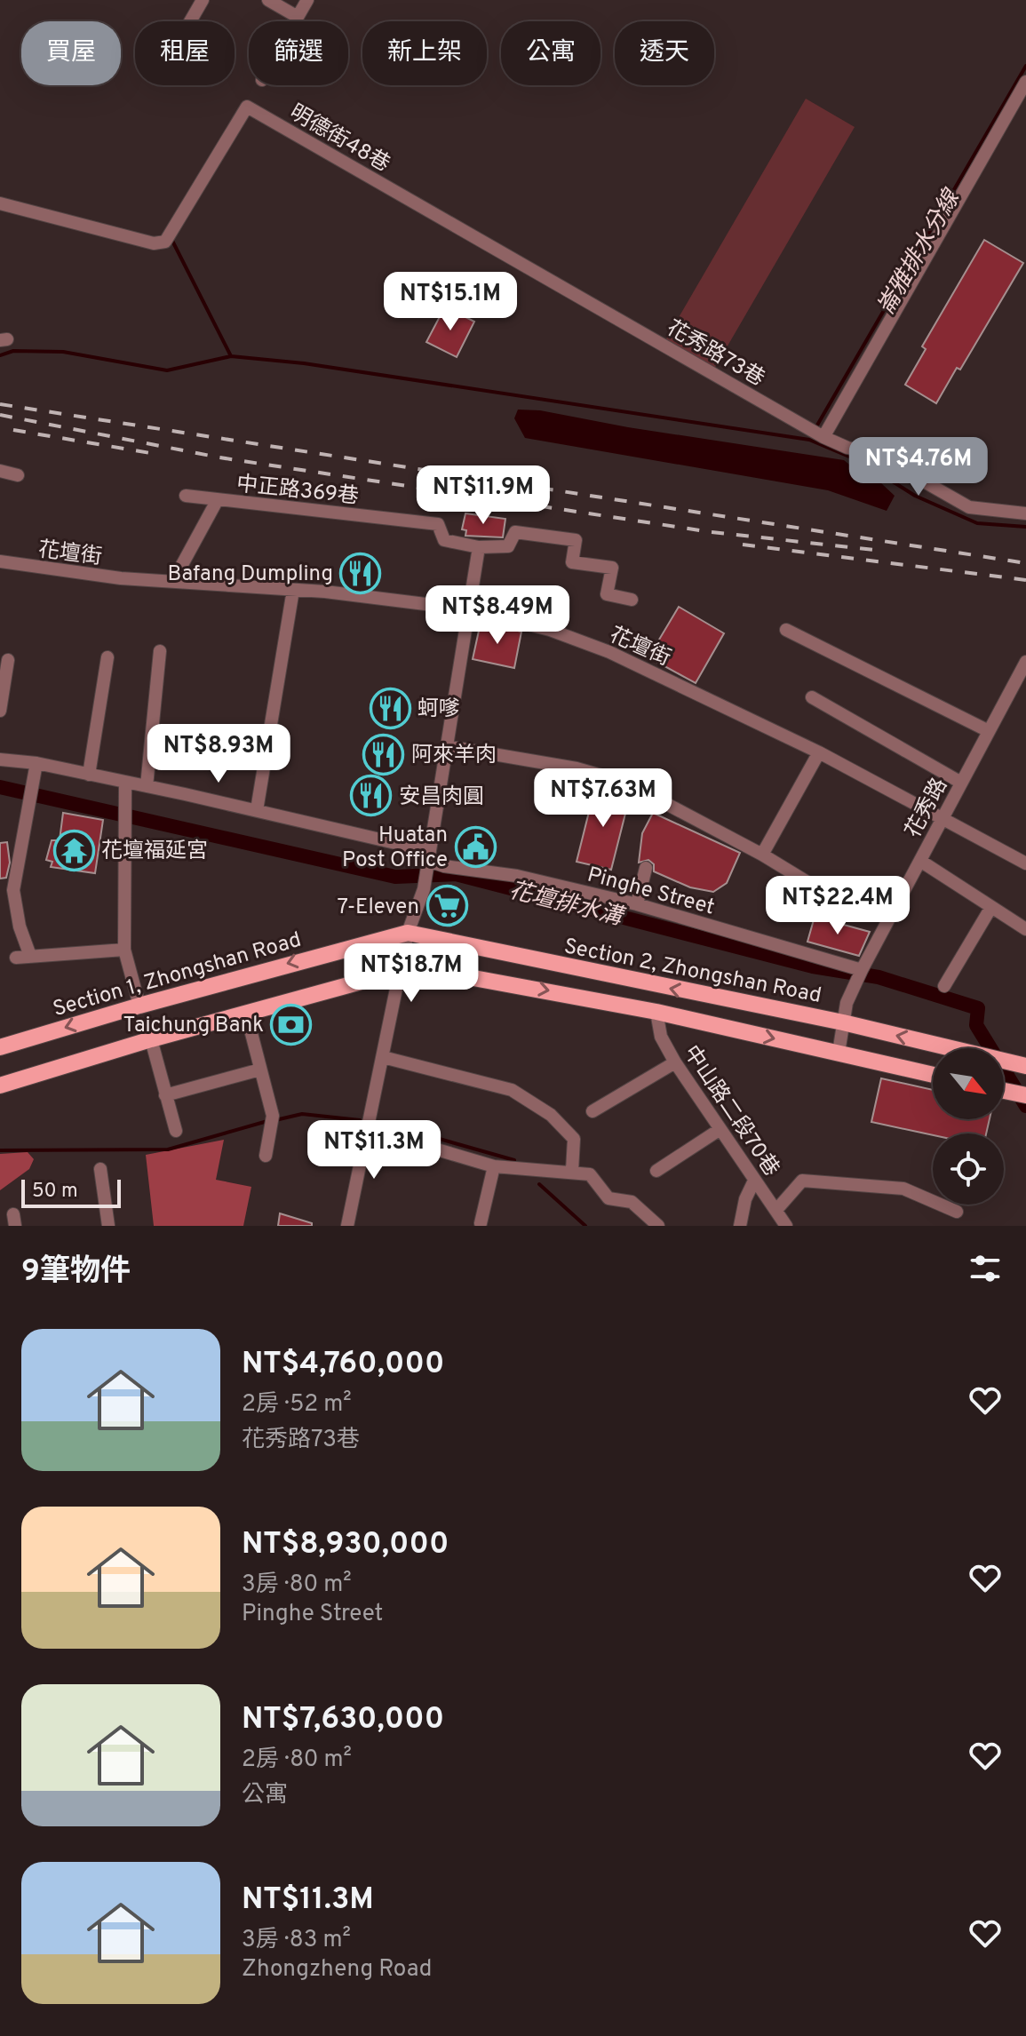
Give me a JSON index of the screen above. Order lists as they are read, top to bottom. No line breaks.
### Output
{"streets":{"main road":["Section 2, Zhongshan Road","Section 1, Zhongshan Road"],"street":["明德街48巷","花秀路73巷","中正路369巷","花壇街","花秀路","Pinghe Street","中山路二段70巷"]},"crossings":[["明德街48巷","花秀路73巷"],["花壇街","花秀路"],["花秀路","Pinghe Street"],["花秀路","Section 2, Zhongshan Road"],["Section 2, Zhongshan Road","Section 1, Zhongshan Road"]],"water":["崙雅排水分線","花壇排水溝"],"places":{"restaurant":["Bafang Dumpling","蚵嗲","阿來羊肉","安昌肉圓"],"public building":["Huatan Post Office"],"temple":["花壇福延宮"],"supermarket":["7-Eleven"],"bank":["Taichung Bank"]},"scale_bar":"50 m","north":"bottom right","page":{"chip":["買屋","租屋","篩選","新上架","公寓","透天"],"price":["NT$15.1M","NT$4.76M","NT$11.9M","NT$8.49M","NT$8.93M","NT$7.63M","NT$22.4M","NT$18.7M","NT$11.3M"],"scale":"50 m","heading":"9筆物件","list":[{"name":"NT$4,760,000","note":"2房 · 52 m² · 花秀路73巷"},{"name":"NT$8,930,000","note":"3房 · 80 m² · Pinghe Street"},{"name":"NT$7,630,000","note":"2房 · 80 m² · 公寓"},{"name":"NT$11.3M","note":"3房 · 83 m² · Zhongzheng Road"}]}}
